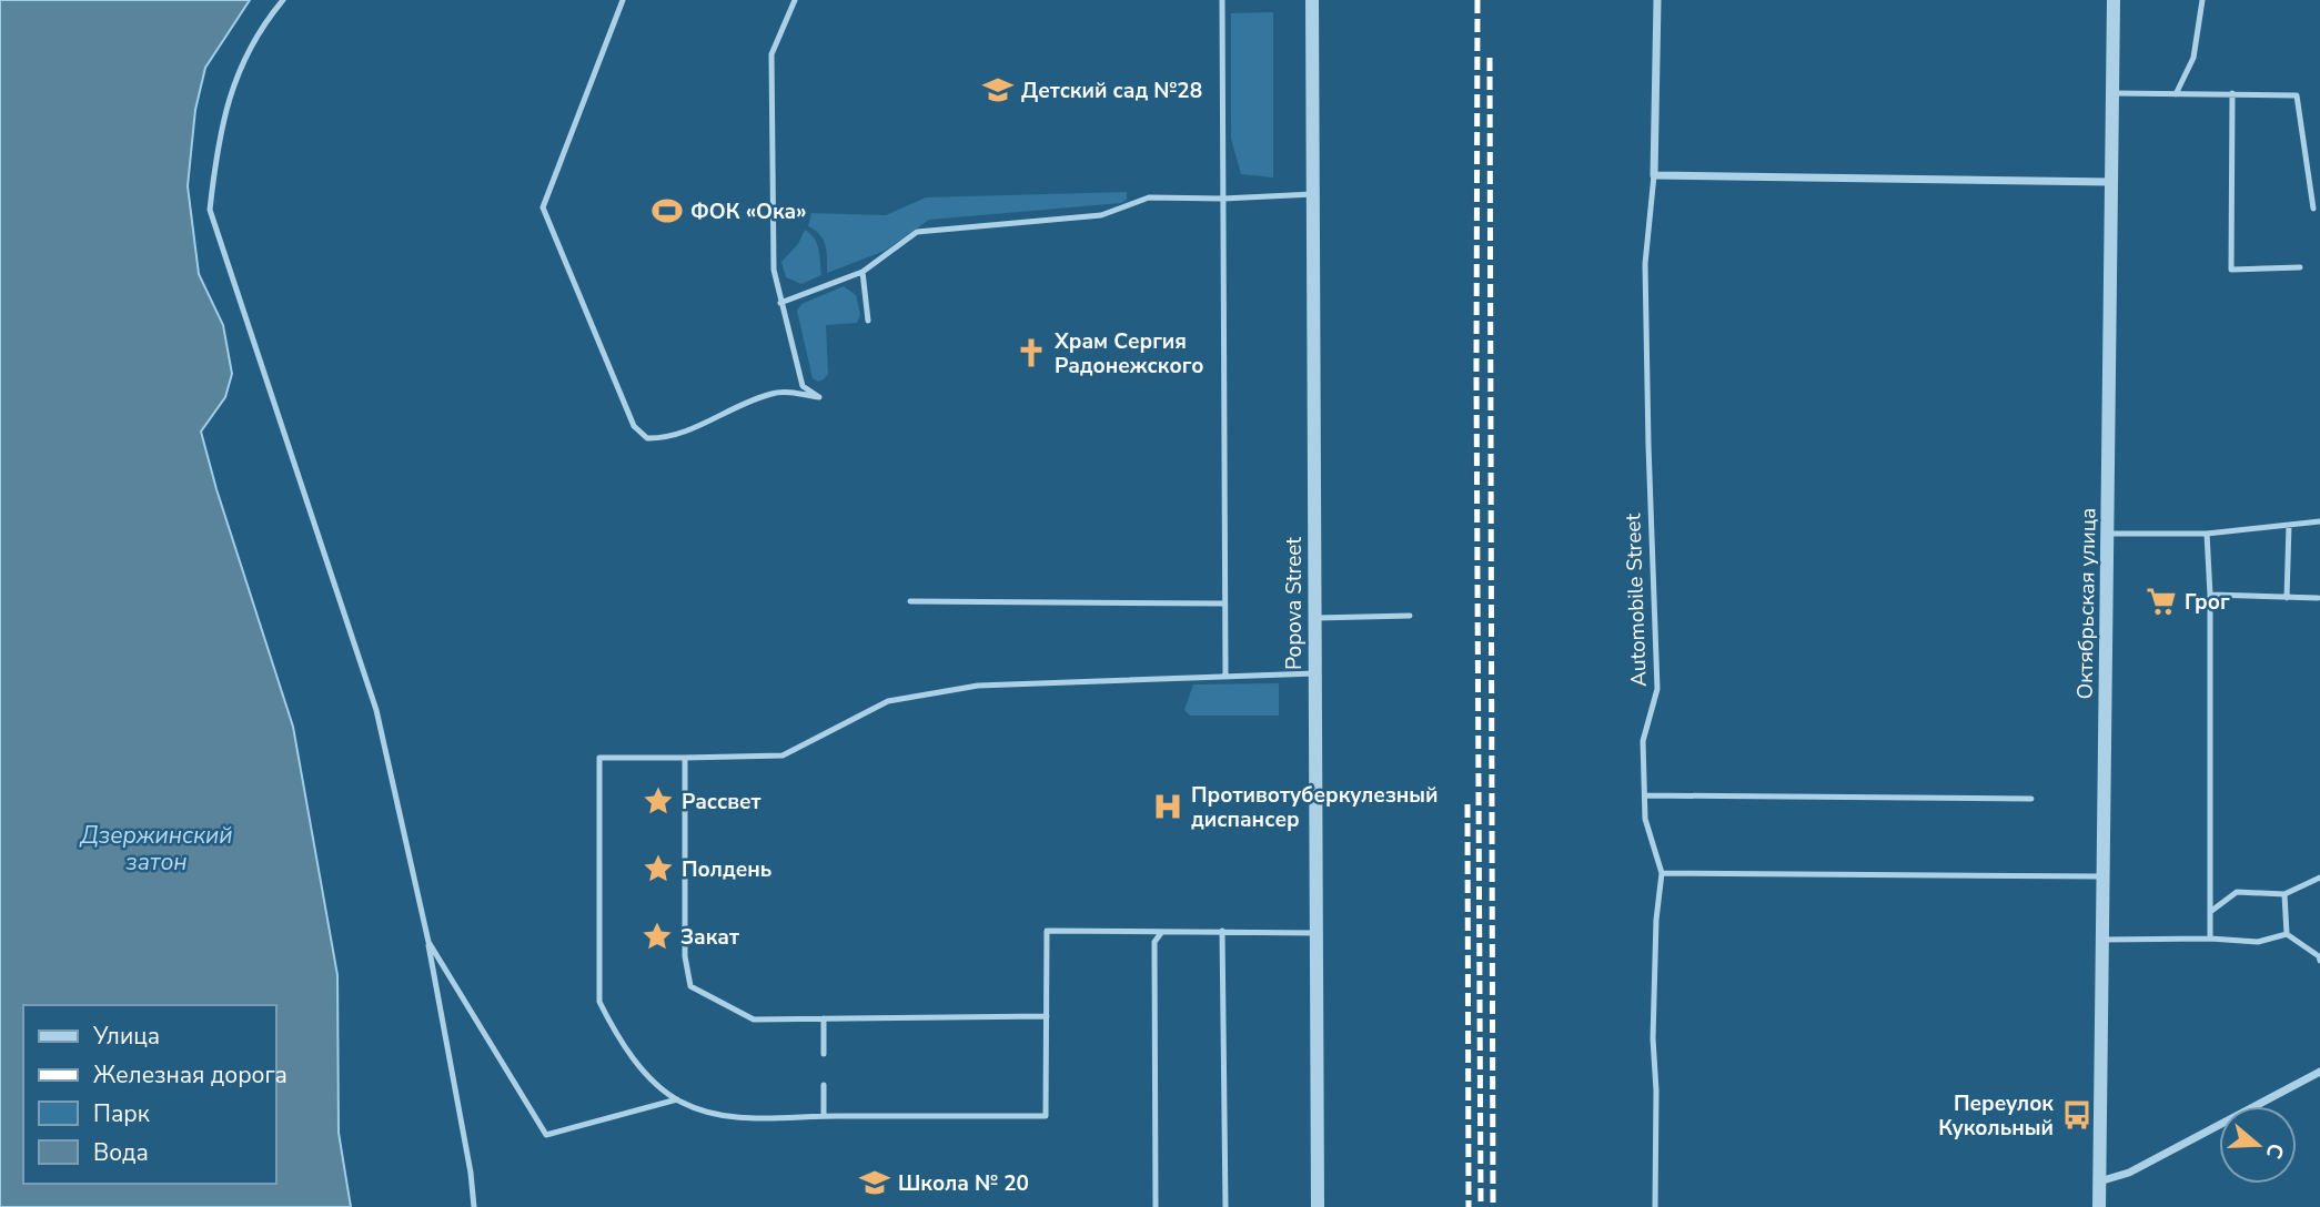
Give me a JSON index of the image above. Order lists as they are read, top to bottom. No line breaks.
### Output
{"streets":{"street":["Popova Street","Октябрьская улица"],"lane":["Automobile Street"]},"water":["Дзержинский затон"],"places":{"school or university":["Детский сад №28","Школа № 20"],"sports":["ФОК «Ока»"],"church":["Храм Сергия Радонежского"],"supermarket":["Грог"],"place":["Рассвет","Полдень","Закат"],"hospital":["Противотуберкулезный диспансер"],"bus stop":["Переулок Кукольный"]},"legend":["Улица","Железная дорога","Парк","Вода"],"north":"right"}
